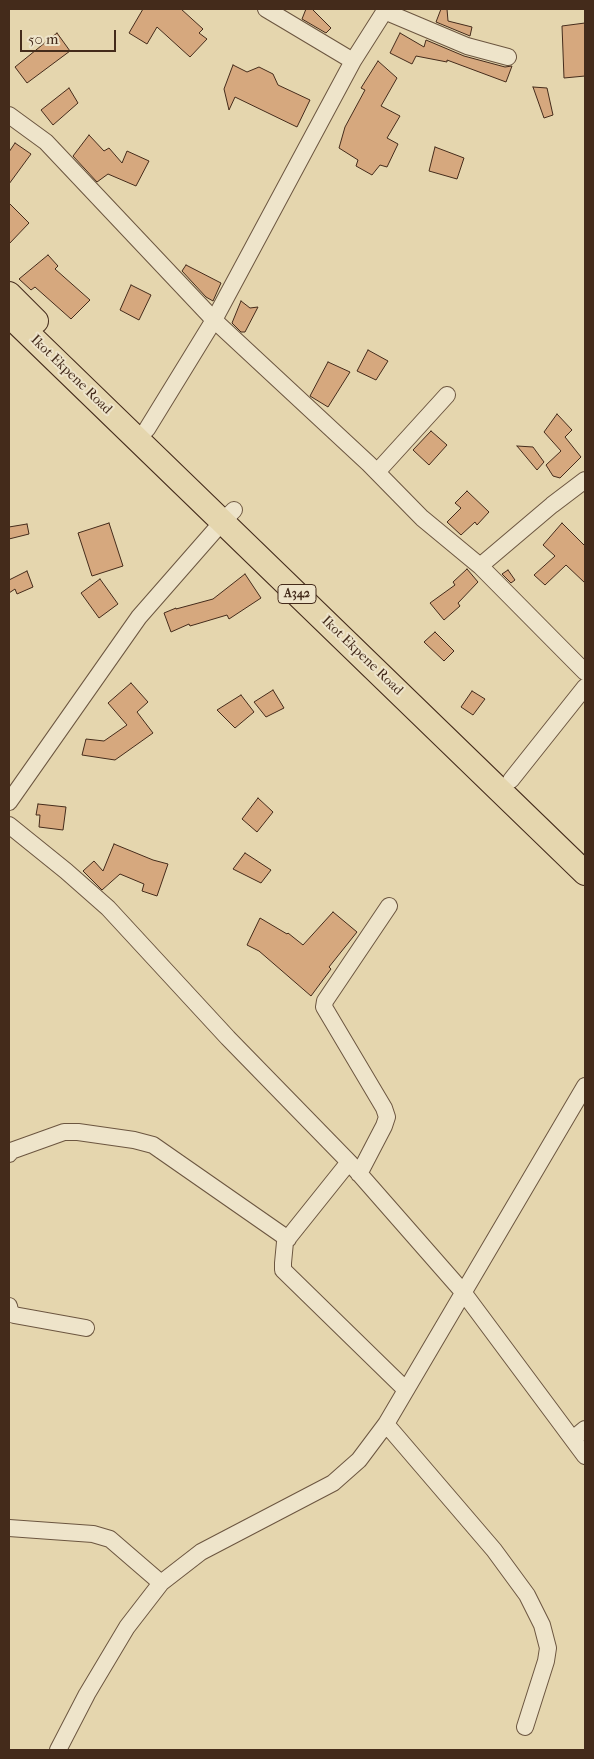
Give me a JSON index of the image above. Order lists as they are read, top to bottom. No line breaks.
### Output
{"streets":{"highway":["Ikot Ekpene Road","A342"]},"scale_bar":"50 m"}
